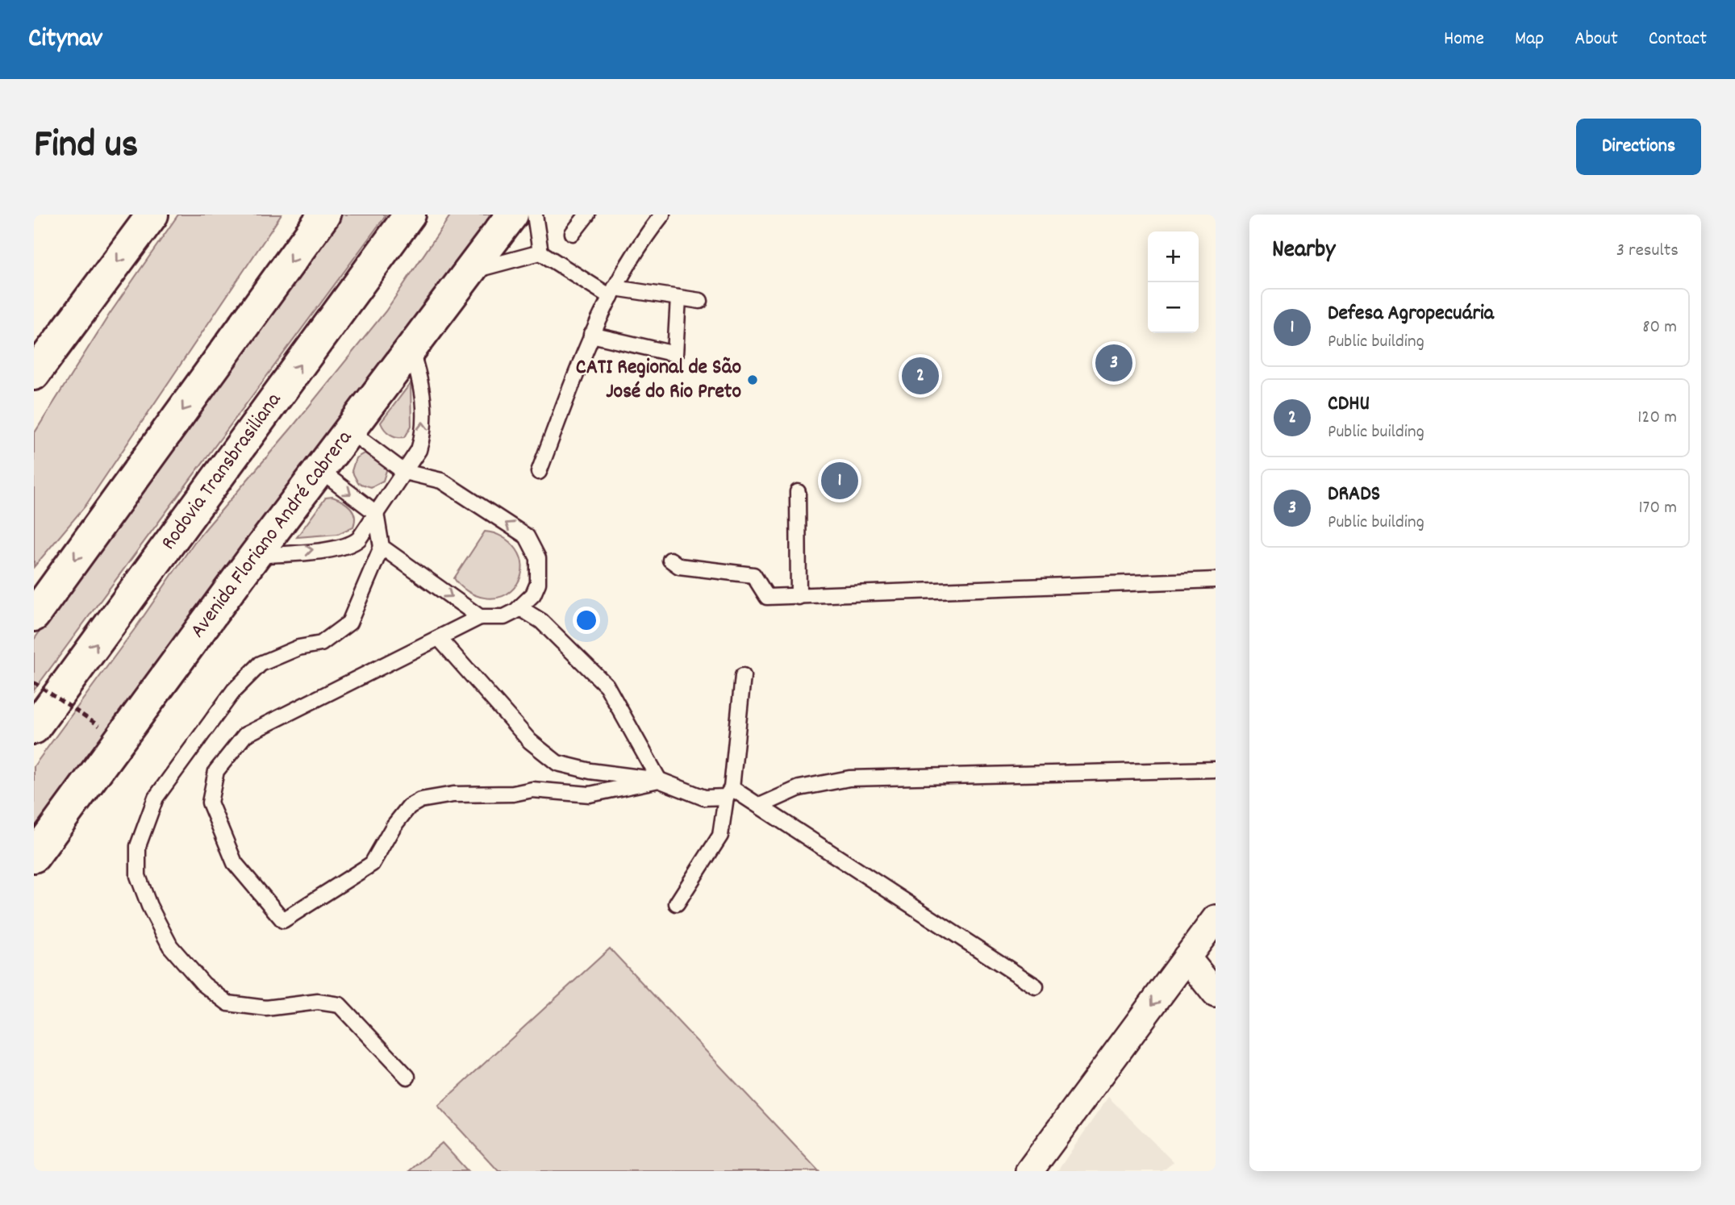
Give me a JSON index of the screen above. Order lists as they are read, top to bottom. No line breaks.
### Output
{"streets":{"main road":["Rodovia Transbrasiliana","Avenida Floriano André Cabrera"]},"places":["CATI Regional de São José do Rio Preto"],"page":{"header":"Citynav","nav":["Home","Map","About","Contact"],"title":"Find us","buttons":"Directions","heading":["Nearby","3 results"],"map_buttons":["+","−"],"list":[{"mark":"1","name":"Defesa Agropecuária","note":"Public building","value":"80 m"},{"mark":"2","name":"CDHU","note":"Public building","value":"120 m"},{"mark":"3","name":"DRADS","note":"Public building","value":"170 m"}],"pins":["3","2","1"]}}
